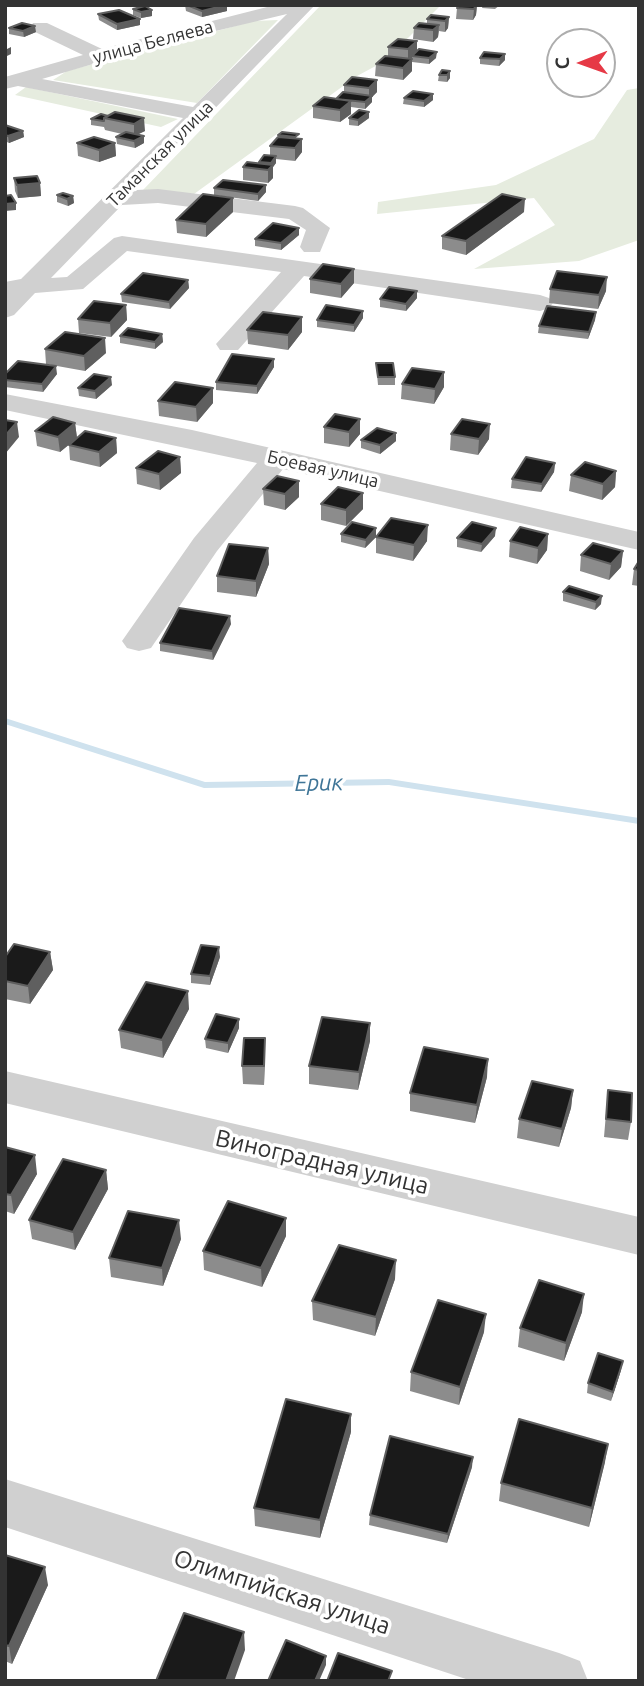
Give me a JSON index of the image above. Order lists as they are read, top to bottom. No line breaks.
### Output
{"streets":{"street":["улица Беляева","Таманская улица","Боевая улица","Виноградная улица","Олимпийская улица"]},"crossings":[["улица Беляева","Таманская улица"]],"water":["Ерик"],"north":"left"}
